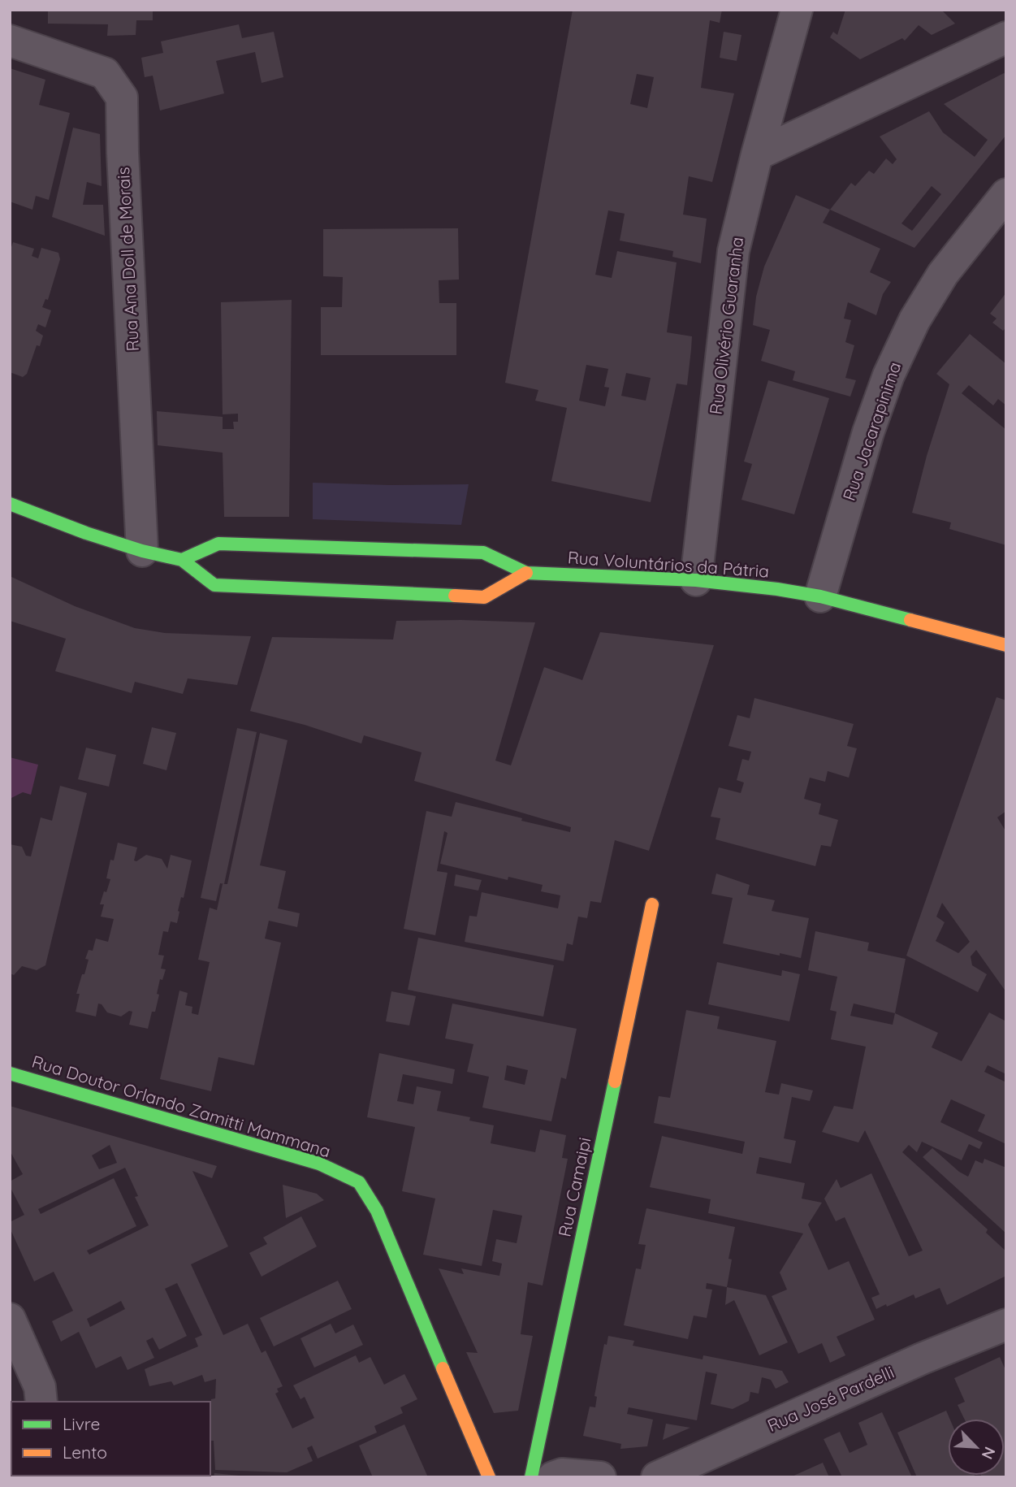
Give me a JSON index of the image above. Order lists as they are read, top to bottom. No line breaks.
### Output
{"streets":{"main road":["Rua Voluntários da Pátria","Rua Doutor Orlando Zamitti Mammana","Rua Camaipi"],"street":["Rua Ana Doll de Morais","Rua Olivério Guaranha","Rua Jacarapinima","Rua José Pardelli"]},"crossings":[["Rua Olivério Guaranha","Rua Voluntários da Pátria"],["Rua Jacarapinima","Rua Voluntários da Pátria"]],"legend":["Livre","Lento"],"north":"bottom right"}
